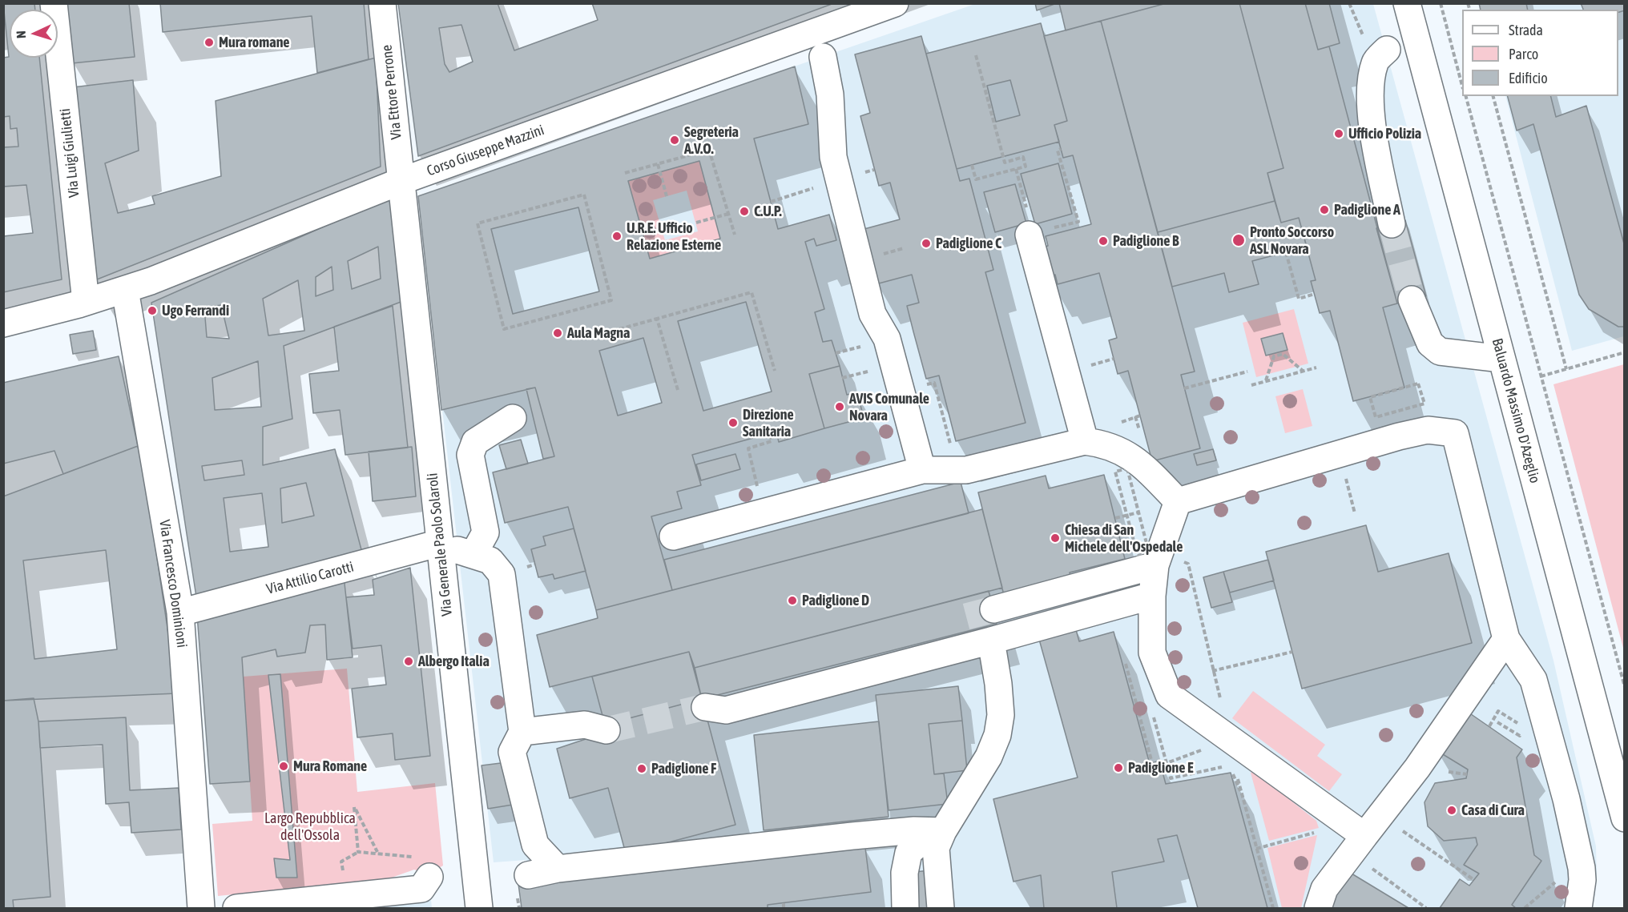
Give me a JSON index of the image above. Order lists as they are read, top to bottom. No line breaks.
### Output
{"streets":{"street":["Via Ettore Perrone","Corso Giuseppe Mazzini","Via Luigi Giulietti","Baluardo Massimo D'Azeglio","Via Generale Paolo Solaroli","Via Attilio Carotti","Via Francesco Dominioni"]},"crossings":[["Via Ettore Perrone","Corso Giuseppe Mazzini"],["Via Ettore Perrone","Via Generale Paolo Solaroli"],["Corso Giuseppe Mazzini","Via Luigi Giulietti"],["Corso Giuseppe Mazzini","Via Generale Paolo Solaroli"],["Corso Giuseppe Mazzini","Via Francesco Dominioni"],["Via Generale Paolo Solaroli","Via Attilio Carotti"],["Via Attilio Carotti","Via Francesco Dominioni"]],"parks":["Largo Repubblica dell'Ossola"],"places":["Mura romane","Ufficio Polizia","Segreteria A.V.O.","Padiglione A","C.U.P.","U.R.E. Ufficio Relazione Esterne","Pronto Soccorso ASL Novara","Padiglione B","Padiglione C","Ugo Ferrandi","Aula Magna","AVIS Comunale Novara","Direzione Sanitaria","Chiesa di San Michele dell'Ospedale","Padiglione D","Albergo Italia","Mura Romane","Padiglione E","Padiglione F","Casa di Cura"],"legend":["Strada","Parco","Edificio"],"north":"left"}
